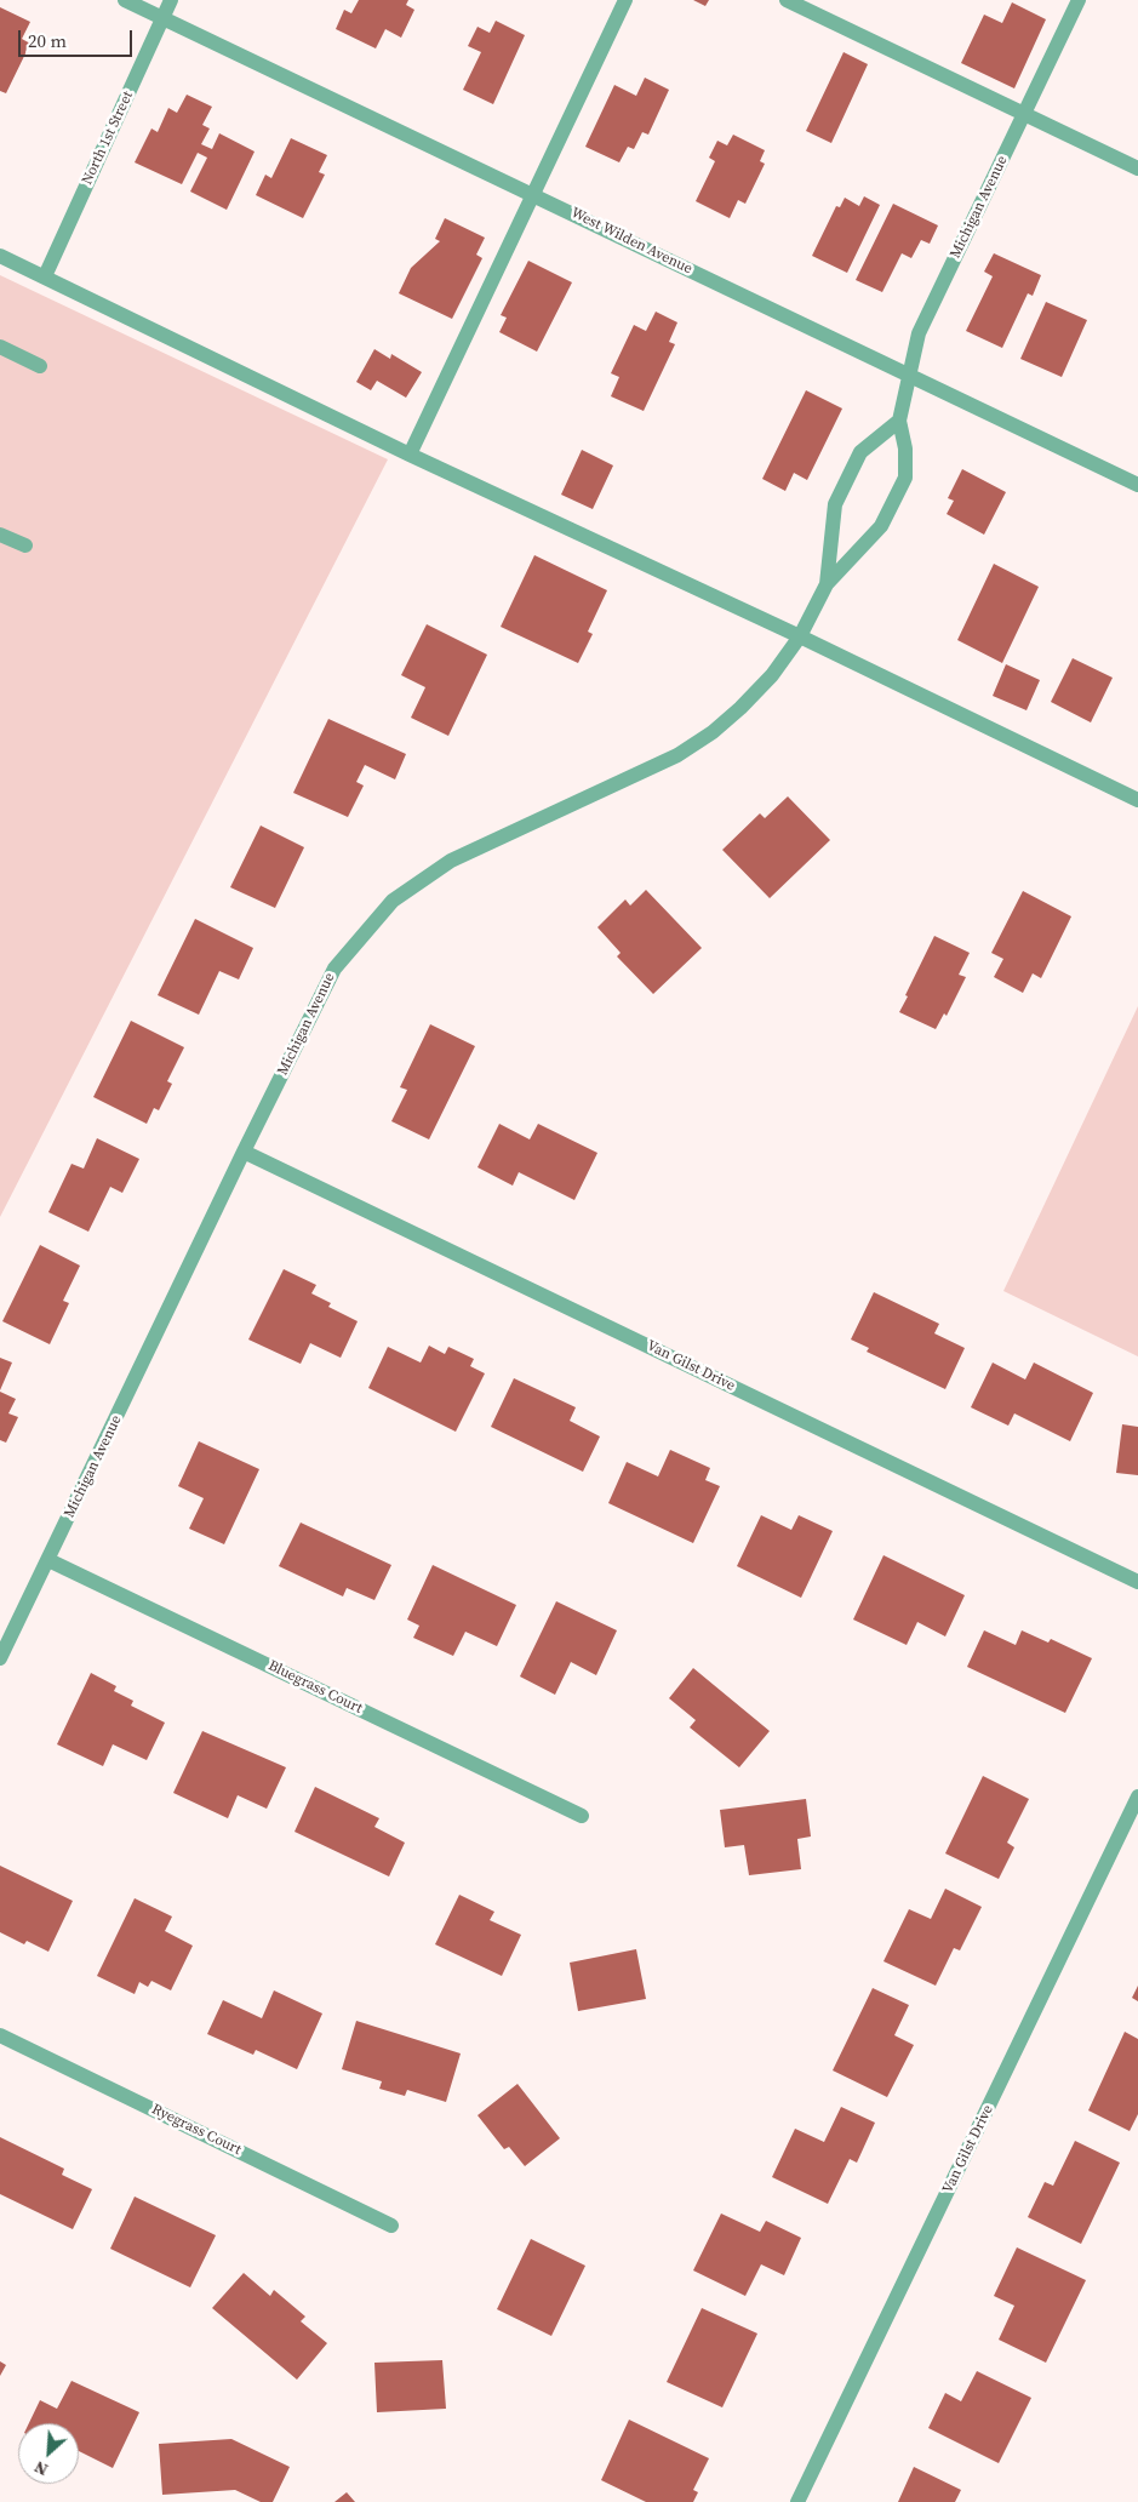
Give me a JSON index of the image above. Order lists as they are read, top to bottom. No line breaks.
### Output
{"streets":{"street":["North 1st Street","Michigan Avenue","West Wilden Avenue","Van Gilst Drive","Bluegrass Court","Ryegrass Court"]},"crossings":[["North 1st Street","West Wilden Avenue"],["Michigan Avenue","West Wilden Avenue"],["Michigan Avenue","Van Gilst Drive"],["Michigan Avenue","Bluegrass Court"]],"scale_bar":"20 m","north":"bottom left"}
